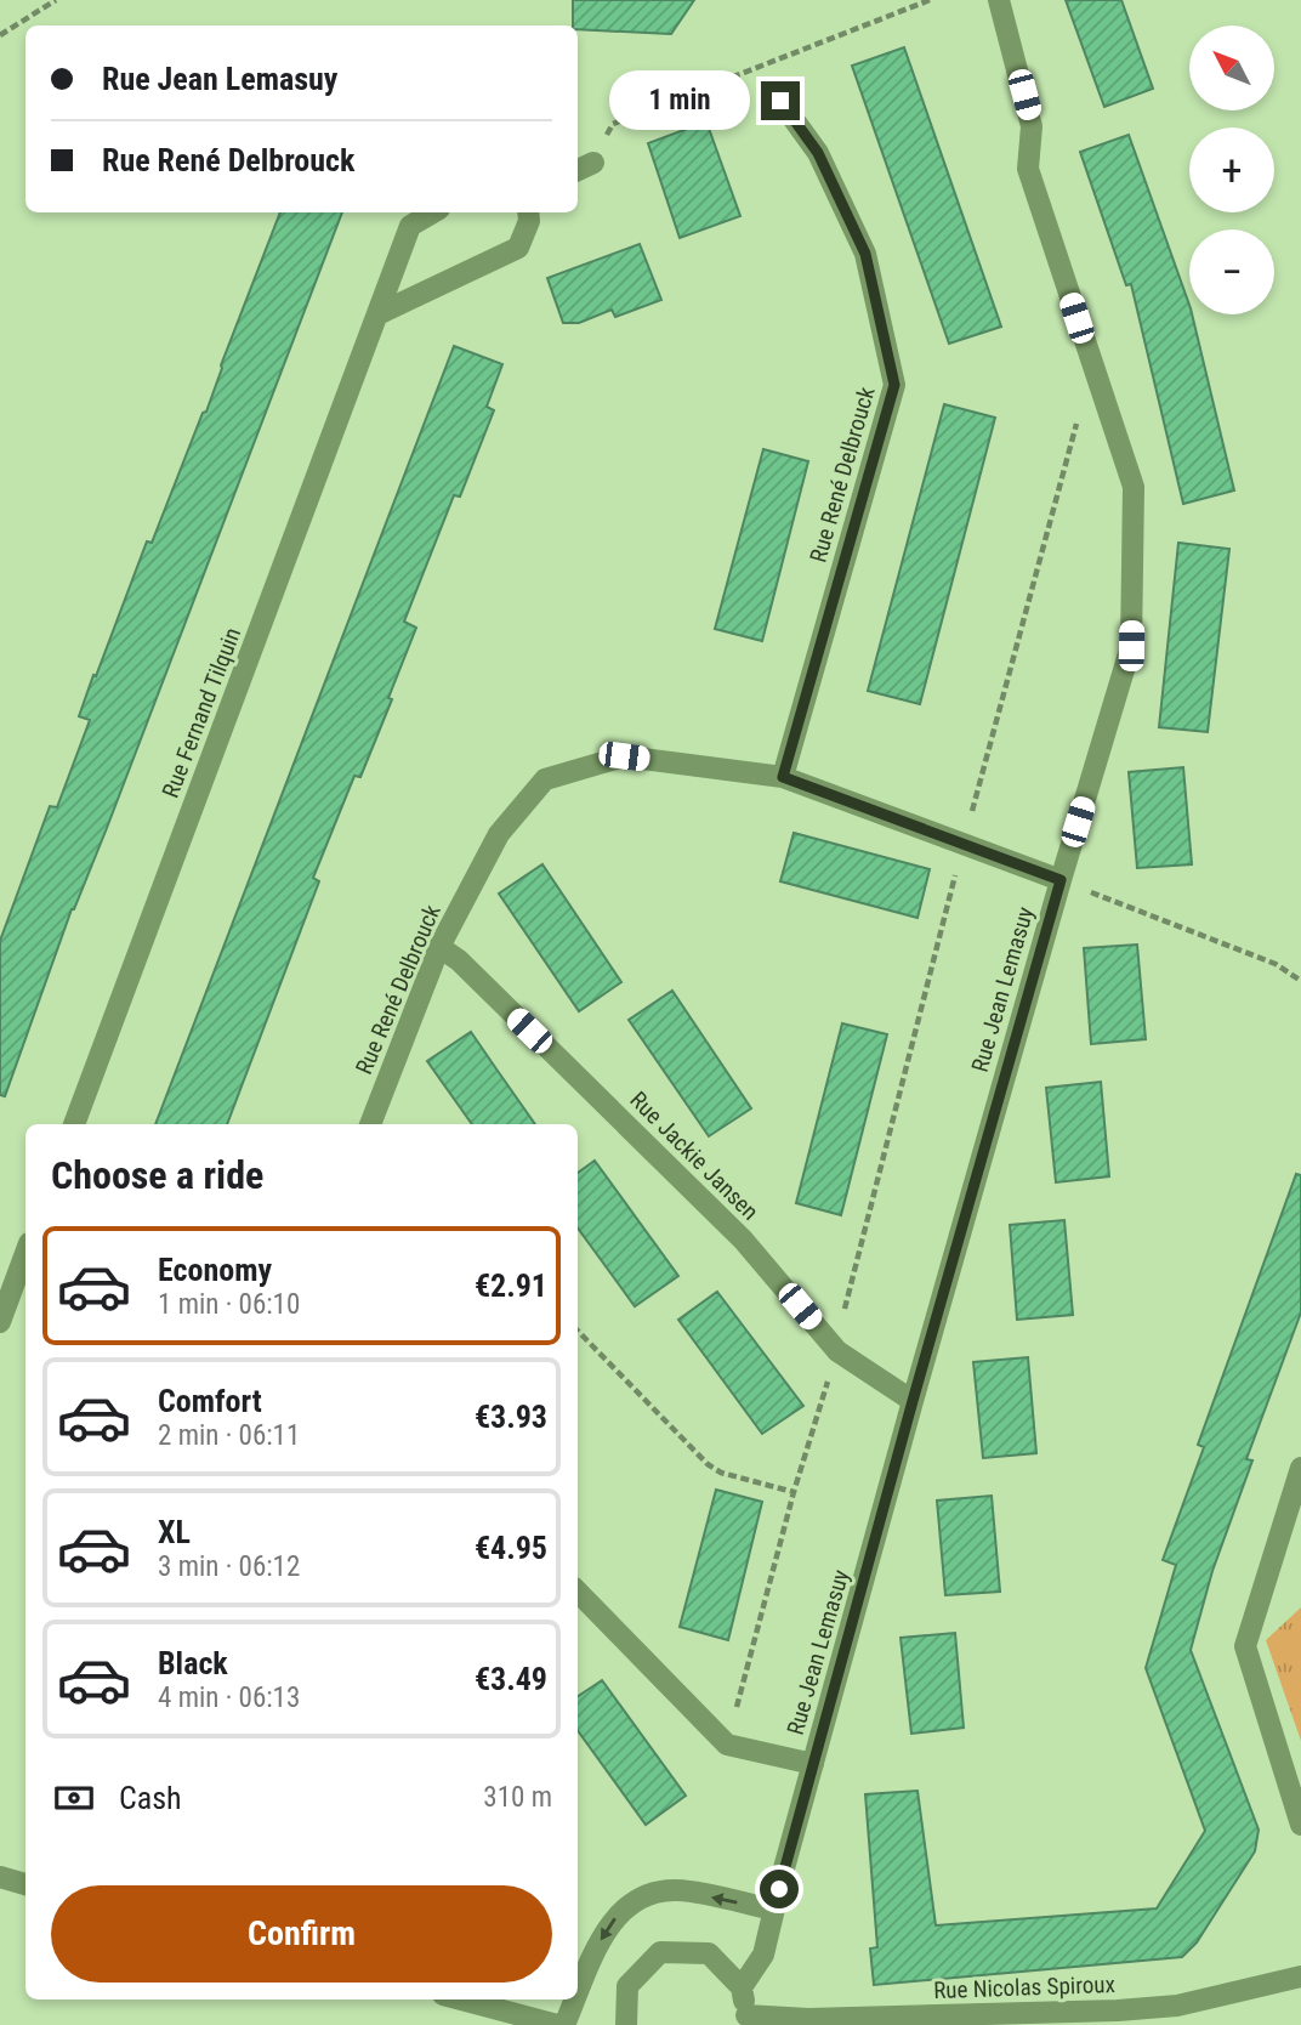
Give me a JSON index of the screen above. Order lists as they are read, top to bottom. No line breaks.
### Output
{"streets":{"street":["Rue René Delbrouck","Rue Fernand Tilquin","Rue Jean Lemasuy","Rue Jackie Jansen","Rue Nicolas Spiroux"]},"crossings":[["Rue René Delbrouck","Rue Jean Lemasuy"],["Rue René Delbrouck","Rue Jackie Jansen"],["Rue Jean Lemasuy","Rue Jackie Jansen"],["Rue Jean Lemasuy","Rue Nicolas Spiroux"]],"north":"top left","page":{"map_buttons":["+","−"],"banner":["Rue Jean Lemasuy","Rue René Delbrouck"],"bubble":"1 min","heading":"Choose a ride","list":[{"name":"Economy","note":"1 min · 06:10","value":"€2.91"},{"name":"Comfort","note":"2 min · 06:11","value":"€3.93"},{"name":"XL","note":"3 min · 06:12","value":"€4.95"},{"name":"Black","note":"4 min · 06:13","value":"€3.49"}],"pay":["Cash","310 m"],"buttons":"Confirm"}}
